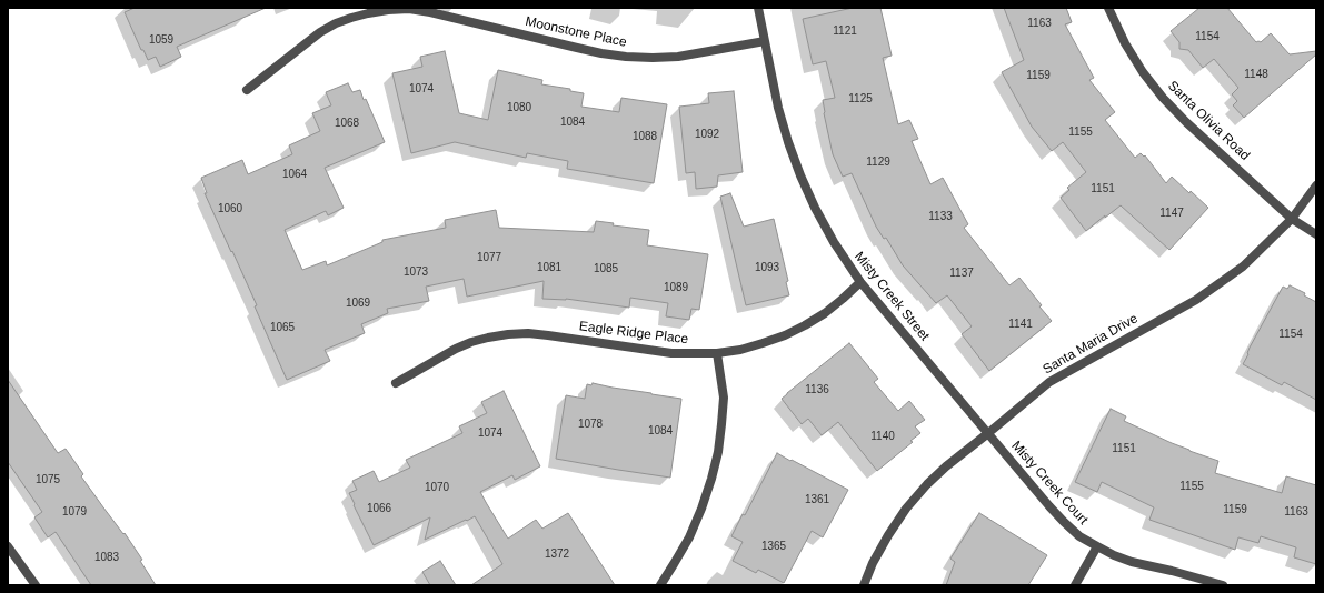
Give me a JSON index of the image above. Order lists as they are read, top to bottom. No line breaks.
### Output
{"streets":{"street":["Moonstone Place","Santa Olivia Road","Misty Creek Street","Eagle Ridge Place","Santa Maria Drive","Misty Creek Court"]},"crossings":[["Moonstone Place","Misty Creek Street"],["Santa Olivia Road","Santa Maria Drive"],["Misty Creek Street","Eagle Ridge Place"],["Misty Creek Street","Santa Maria Drive"],["Misty Creek Street","Misty Creek Court"],["Santa Maria Drive","Misty Creek Court"]],"house_numbers":["1163","1121","1154","1059","1148","1159","1074","1125","1080","1084","1068","1155","1092","1088","1129","1064","1151","1060","1147","1133","1077","1081","1093","1085","1073","1137","1089","1069","1141","1065","1154","1136","1078","1084","1074","1140","1151","1075","1155","1070","1361","1066","1159","1079","1163","1365","1372","1083"]}
